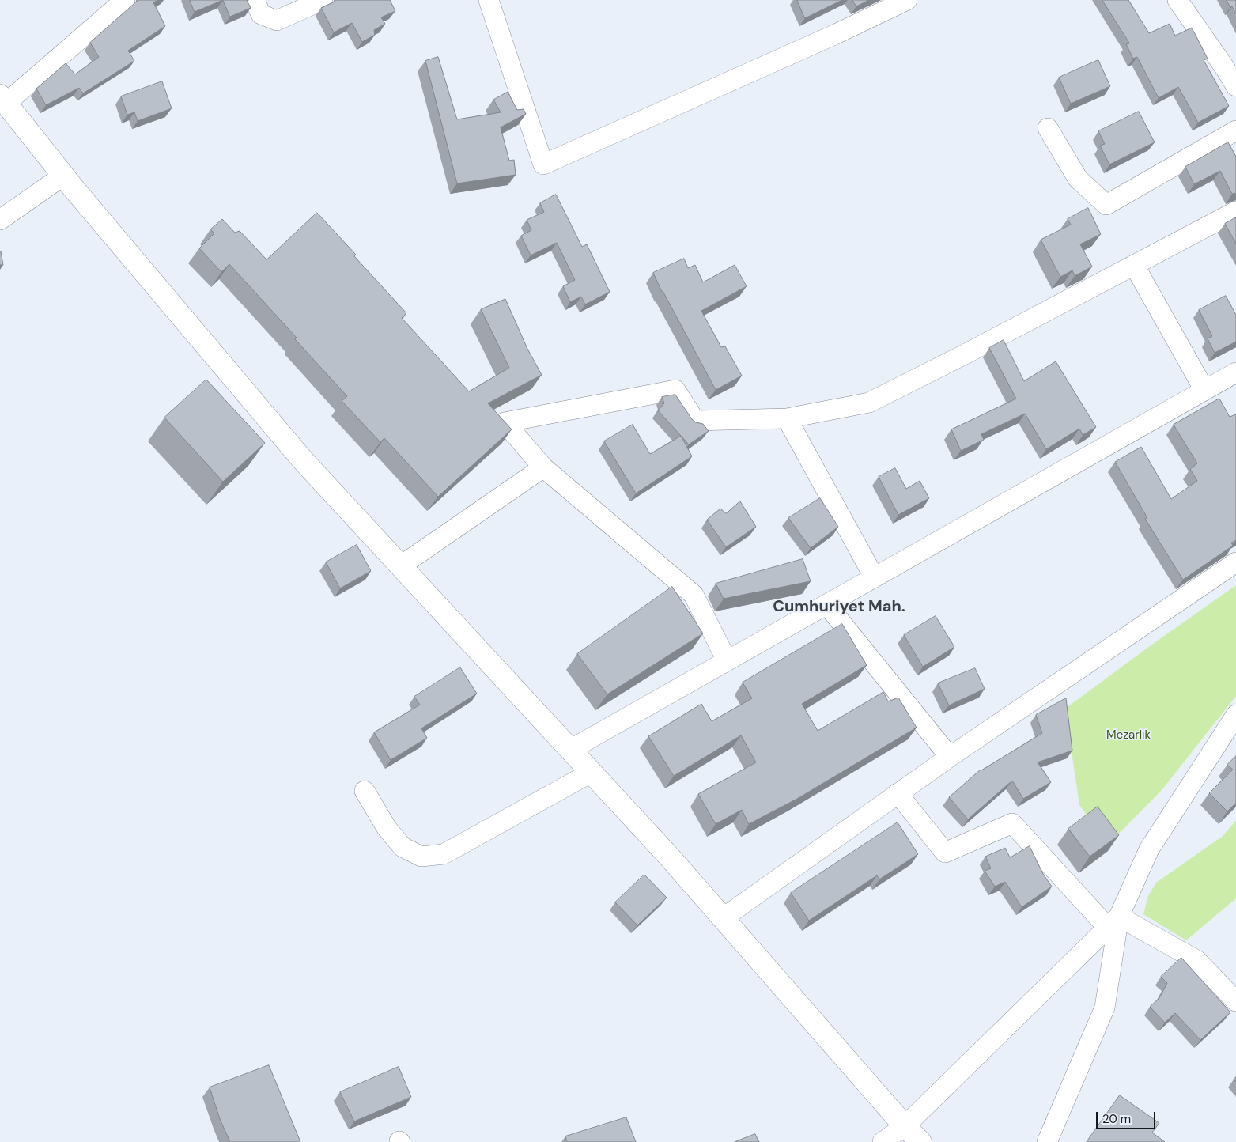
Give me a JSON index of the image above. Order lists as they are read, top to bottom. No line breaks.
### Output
{"districts":["Cumhuriyet Mah."],"parks":["Mezarlık"],"scale_bar":"20 m"}
